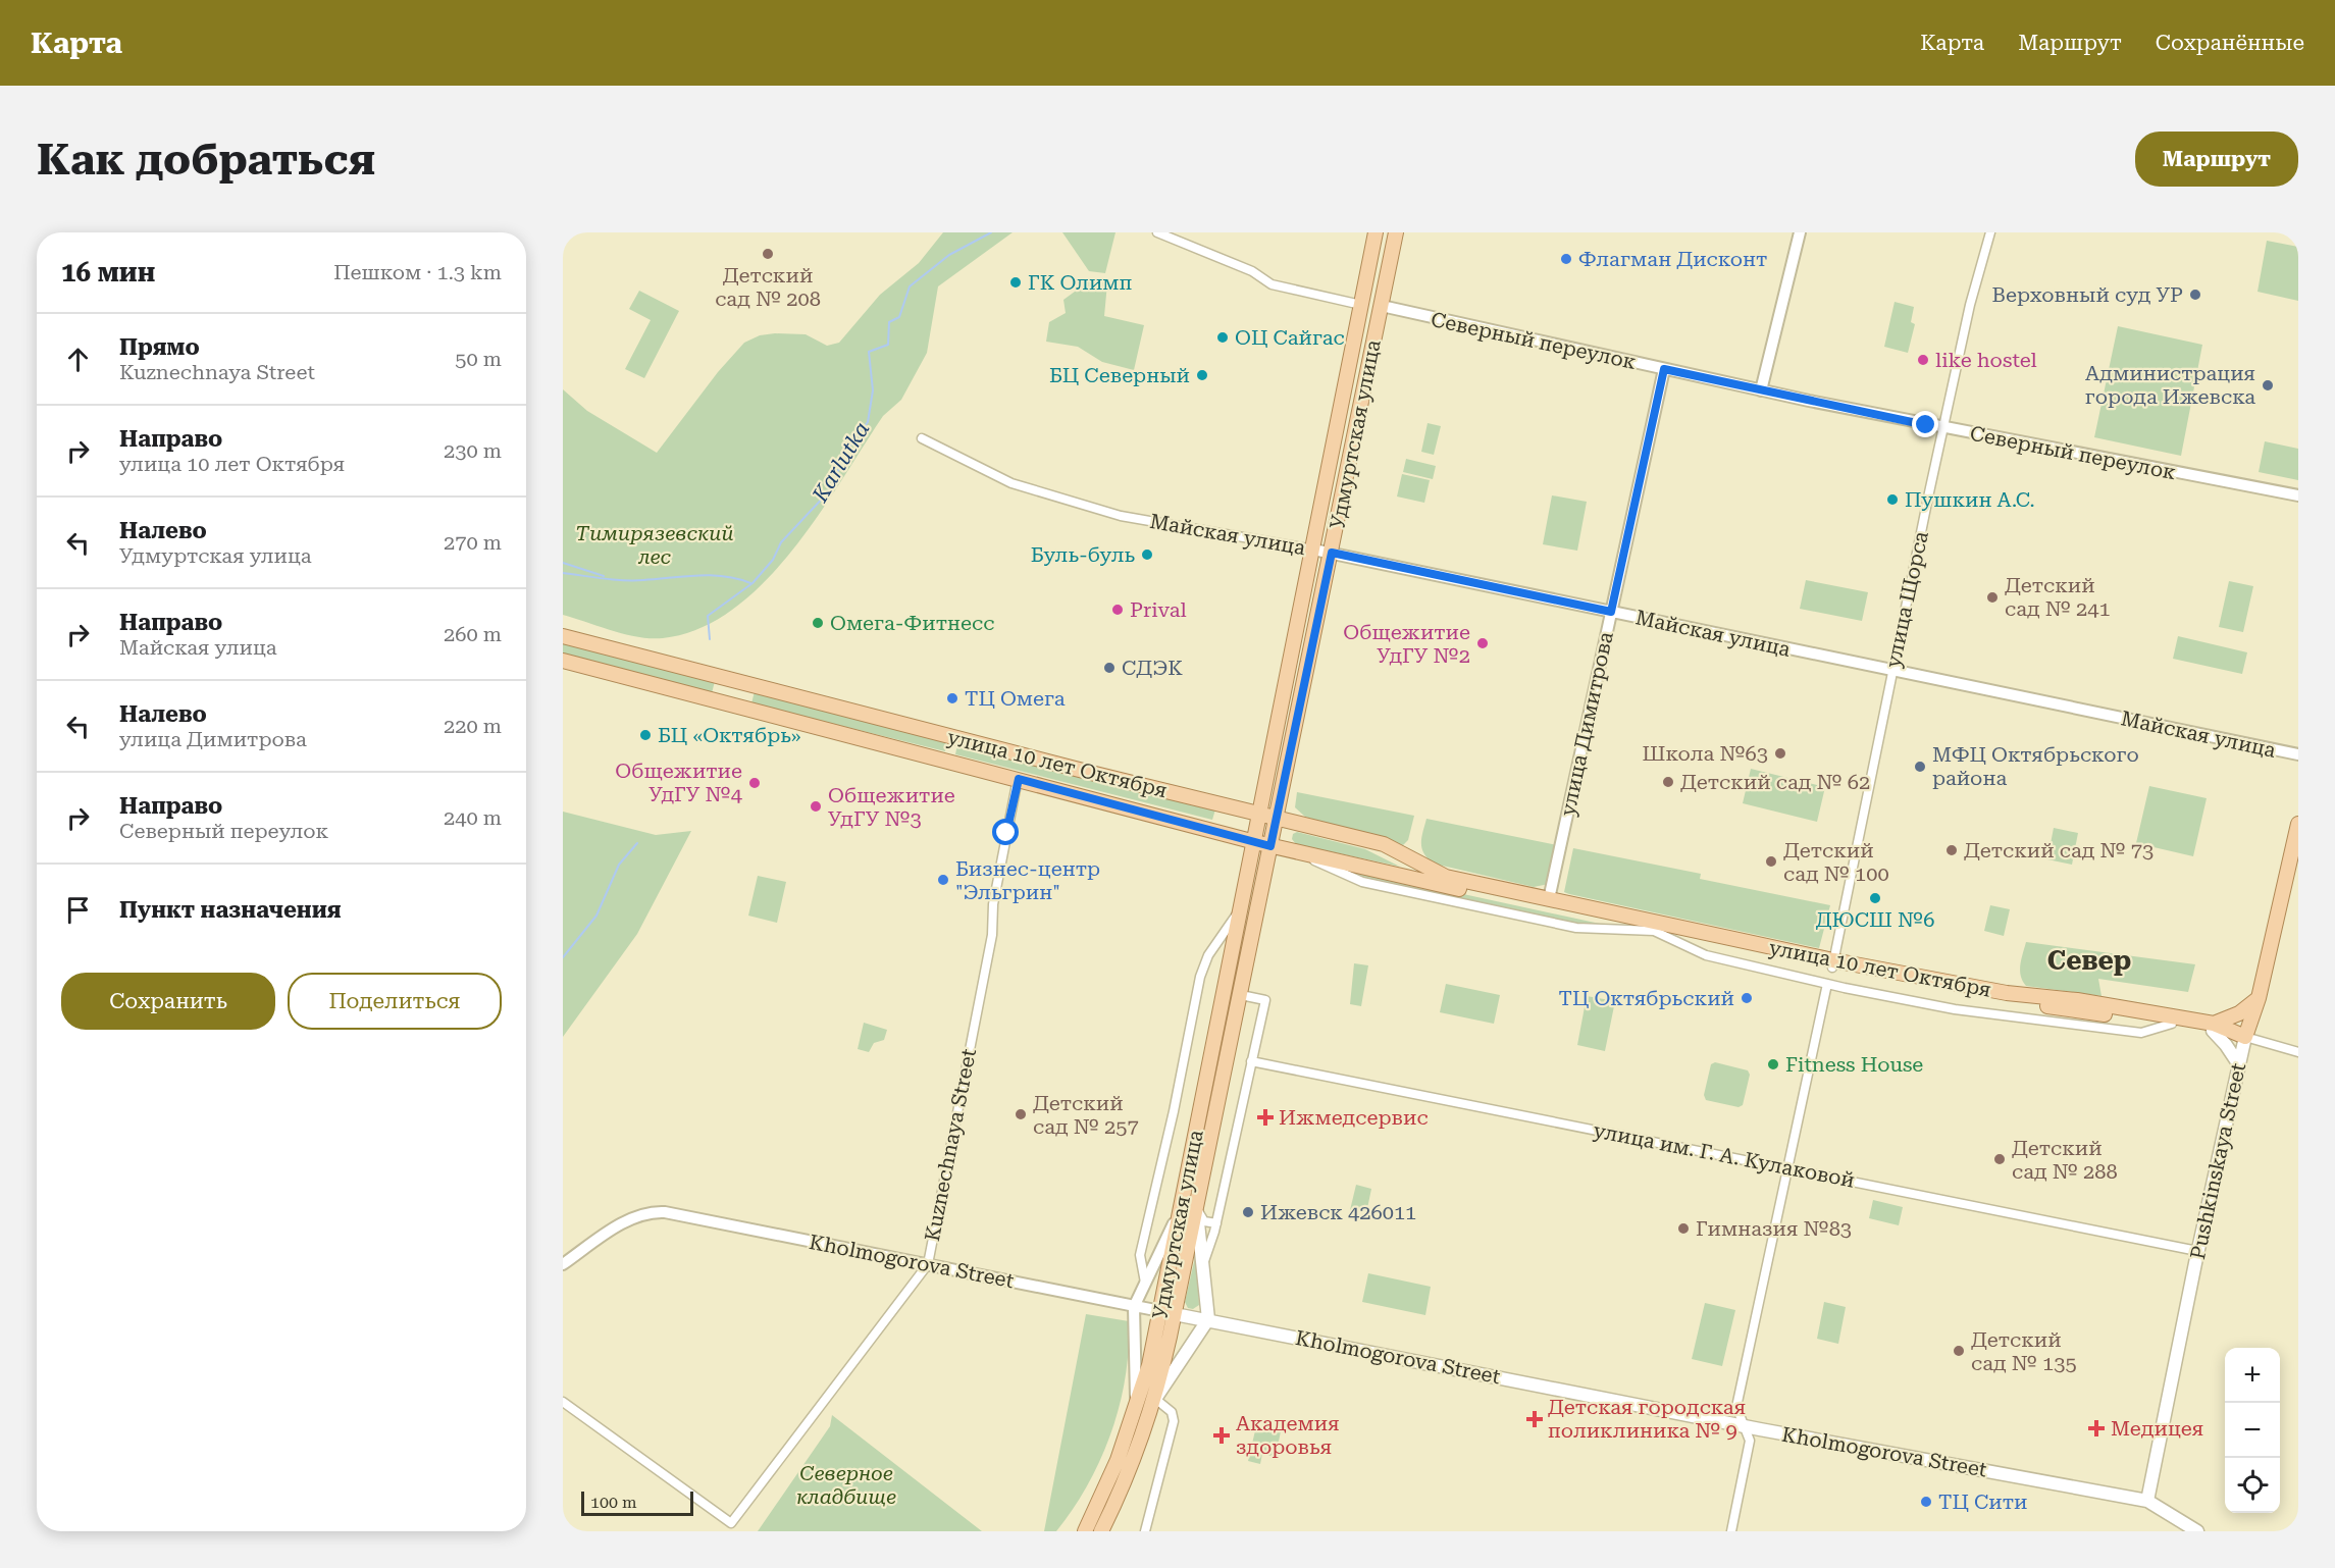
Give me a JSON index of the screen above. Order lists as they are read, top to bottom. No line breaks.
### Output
{"streets":{"main road":["Удмуртская улица","улица 10 лет Октября","Pushkinskaya Street","Kholmogorova Street"],"street":["Северный переулок","Майская улица","улица Щорса","улица Димитрова","Kuznechnaya Street","улица им. Г. А. Кулаковой"]},"crossings":[["Северный переулок","Удмуртская улица"],["Северный переулок","улица Щорса"],["Северный переулок","улица Димитрова"],["Удмуртская улица","Майская улица"],["Удмуртская улица","улица 10 лет Октября"],["Удмуртская улица","улица им. Г. А. Кулаковой"],["Удмуртская улица","Kholmogorova Street"],["Майская улица","улица Щорса"],["Майская улица","улица Димитрова"],["улица Щорса","улица 10 лет Октября"],["улица Димитрова","улица 10 лет Октября"],["улица 10 лет Октября","Kuznechnaya Street"],["Kuznechnaya Street","Kholmogorova Street"],["улица им. Г. А. Кулаковой","Pushkinskaya Street"],["Pushkinskaya Street","Kholmogorova Street"]],"districts":["Север"],"water":["Karlutka"],"parks":["Тимирязевский лес","Северное кладбище"],"places":{"other":["Детский сад № 208","Флагман Дисконт","ГК Олимп","Верховный суд УР","ОЦ Сайгас","like hostel","БЦ Северный","Администрация города Ижевска","Пушкин А.С.","Буль-буль","Детский сад № 241","Prival","Омега-Фитнесс","Общежитие УдГУ №2","СДЭК","ТЦ Омега","БЦ «Октябрь»","Школа №63","МФЦ Октябрьского района","Детский сад № 62","Общежитие УдГУ №4","Общежитие УдГУ №3","Детский сад № 73","Детский сад № 100","Бизнес-центр \"Эльгрин\"","ДЮСШ №6","ТЦ Октябрьский","Fitness House","Детский сад № 257","Детский сад № 288","Ижевск 426011","Гимназия №83","Детский сад № 135","ТЦ Сити"],"health":["Ижмедсервис","Детская городская поликлиника № 9","Медицея","Академия здоровья"]},"scale_bar":"100 m","page":{"header":"Карта","nav":["Карта","Маршрут","Сохранённые"],"buttons":["Маршрут",["Сохранить","Поделиться"]],"title":"Как добраться","heading":["16 мин","Пешком · 1.3 km"],"list":[["Прямо","Kuznechnaya Street","50 m"],["Направо","улица 10 лет Октября","230 m"],["Налево","Удмуртская улица","270 m"],["Направо","Майская улица","260 m"],["Налево","улица Димитрова","220 m"],["Направо","Северный переулок","240 m"],"Пункт назначения"],"map_buttons":["+","−"],"scale":"100 m"}}
